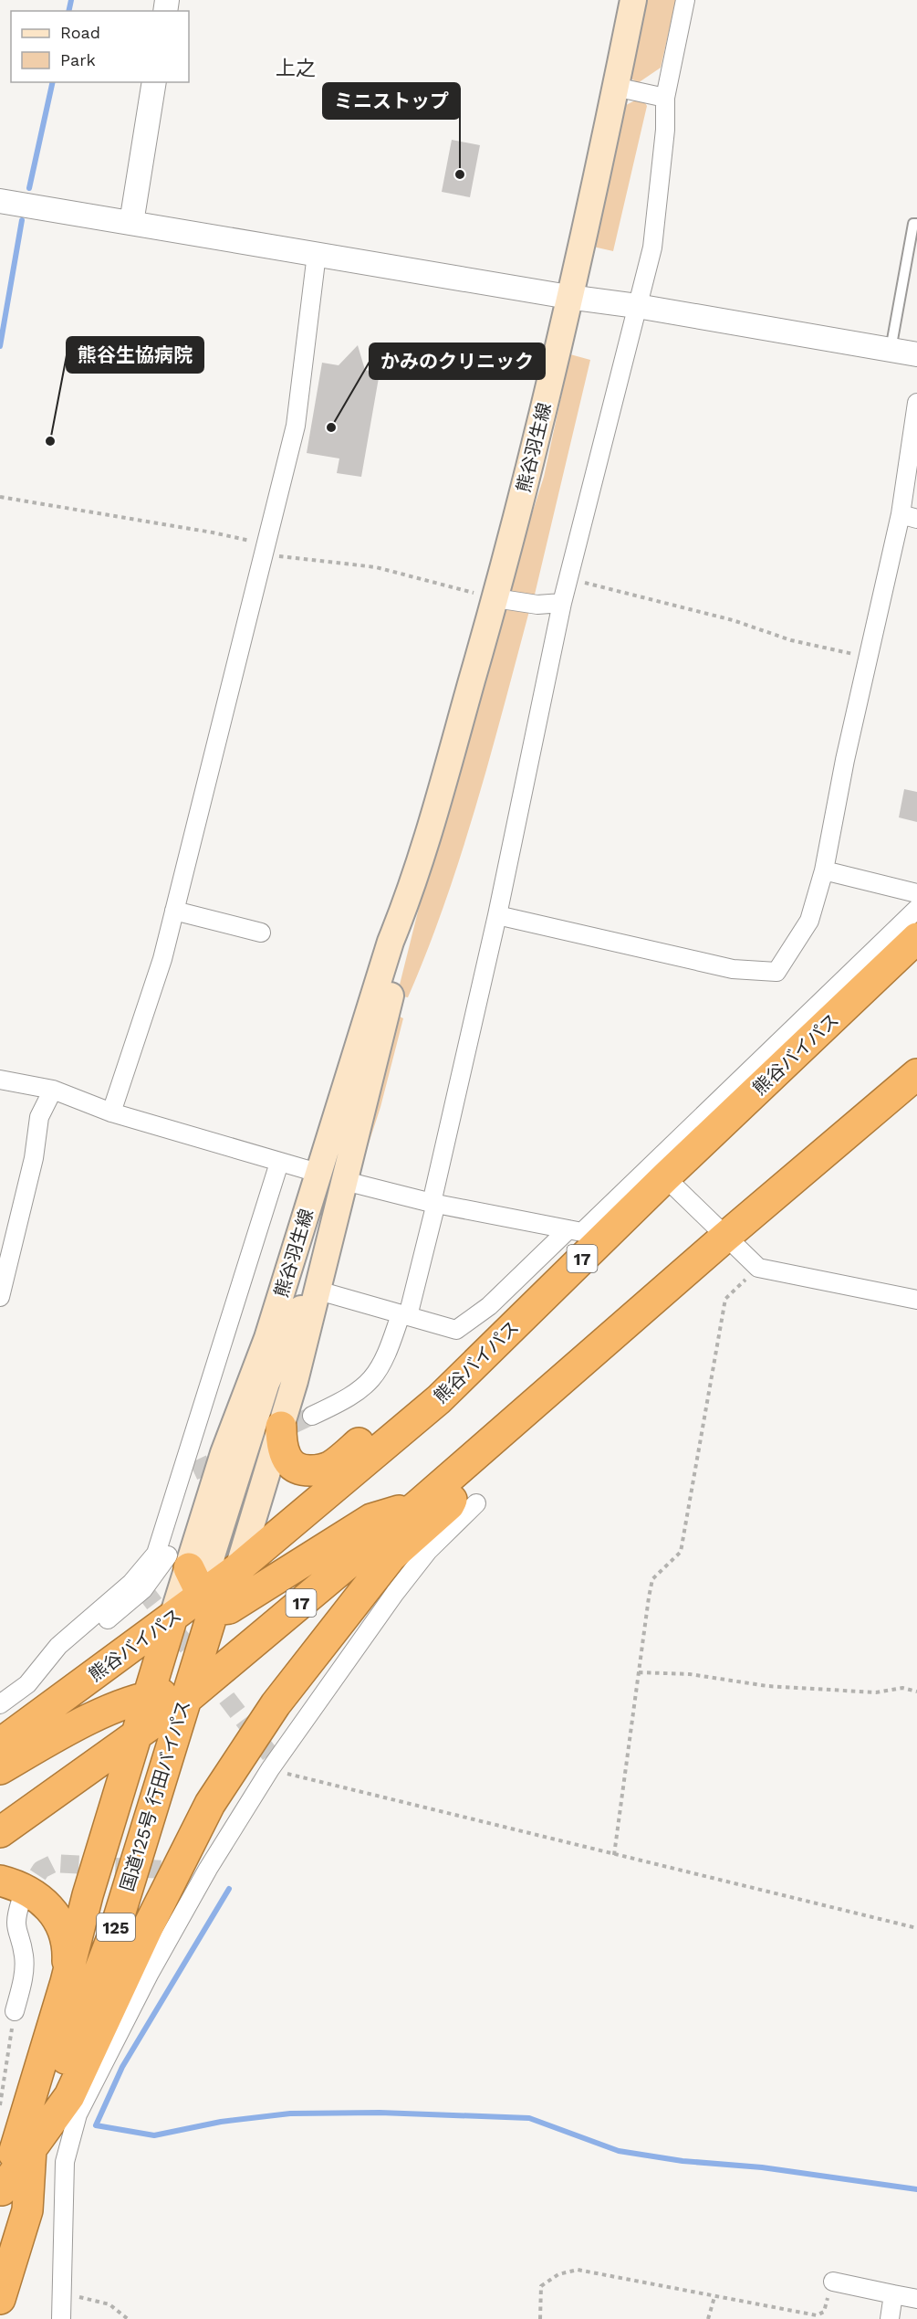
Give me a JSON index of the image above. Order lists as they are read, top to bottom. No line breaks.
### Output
{"streets":{"highway":["熊谷バイパス","17","国道125号 行田バイパス","125"],"main road":["熊谷羽生線"]},"crossings":[["熊谷羽生線","熊谷バイパス"],["熊谷羽生線","国道125号 行田バイパス"],["熊谷バイパス","国道125号 行田バイパス"],["17","国道125号 行田バイパス"]],"districts":["上之"],"places":["ミニストップ","かみのクリニック","熊谷生協病院"],"legend":["Road","Park"]}
